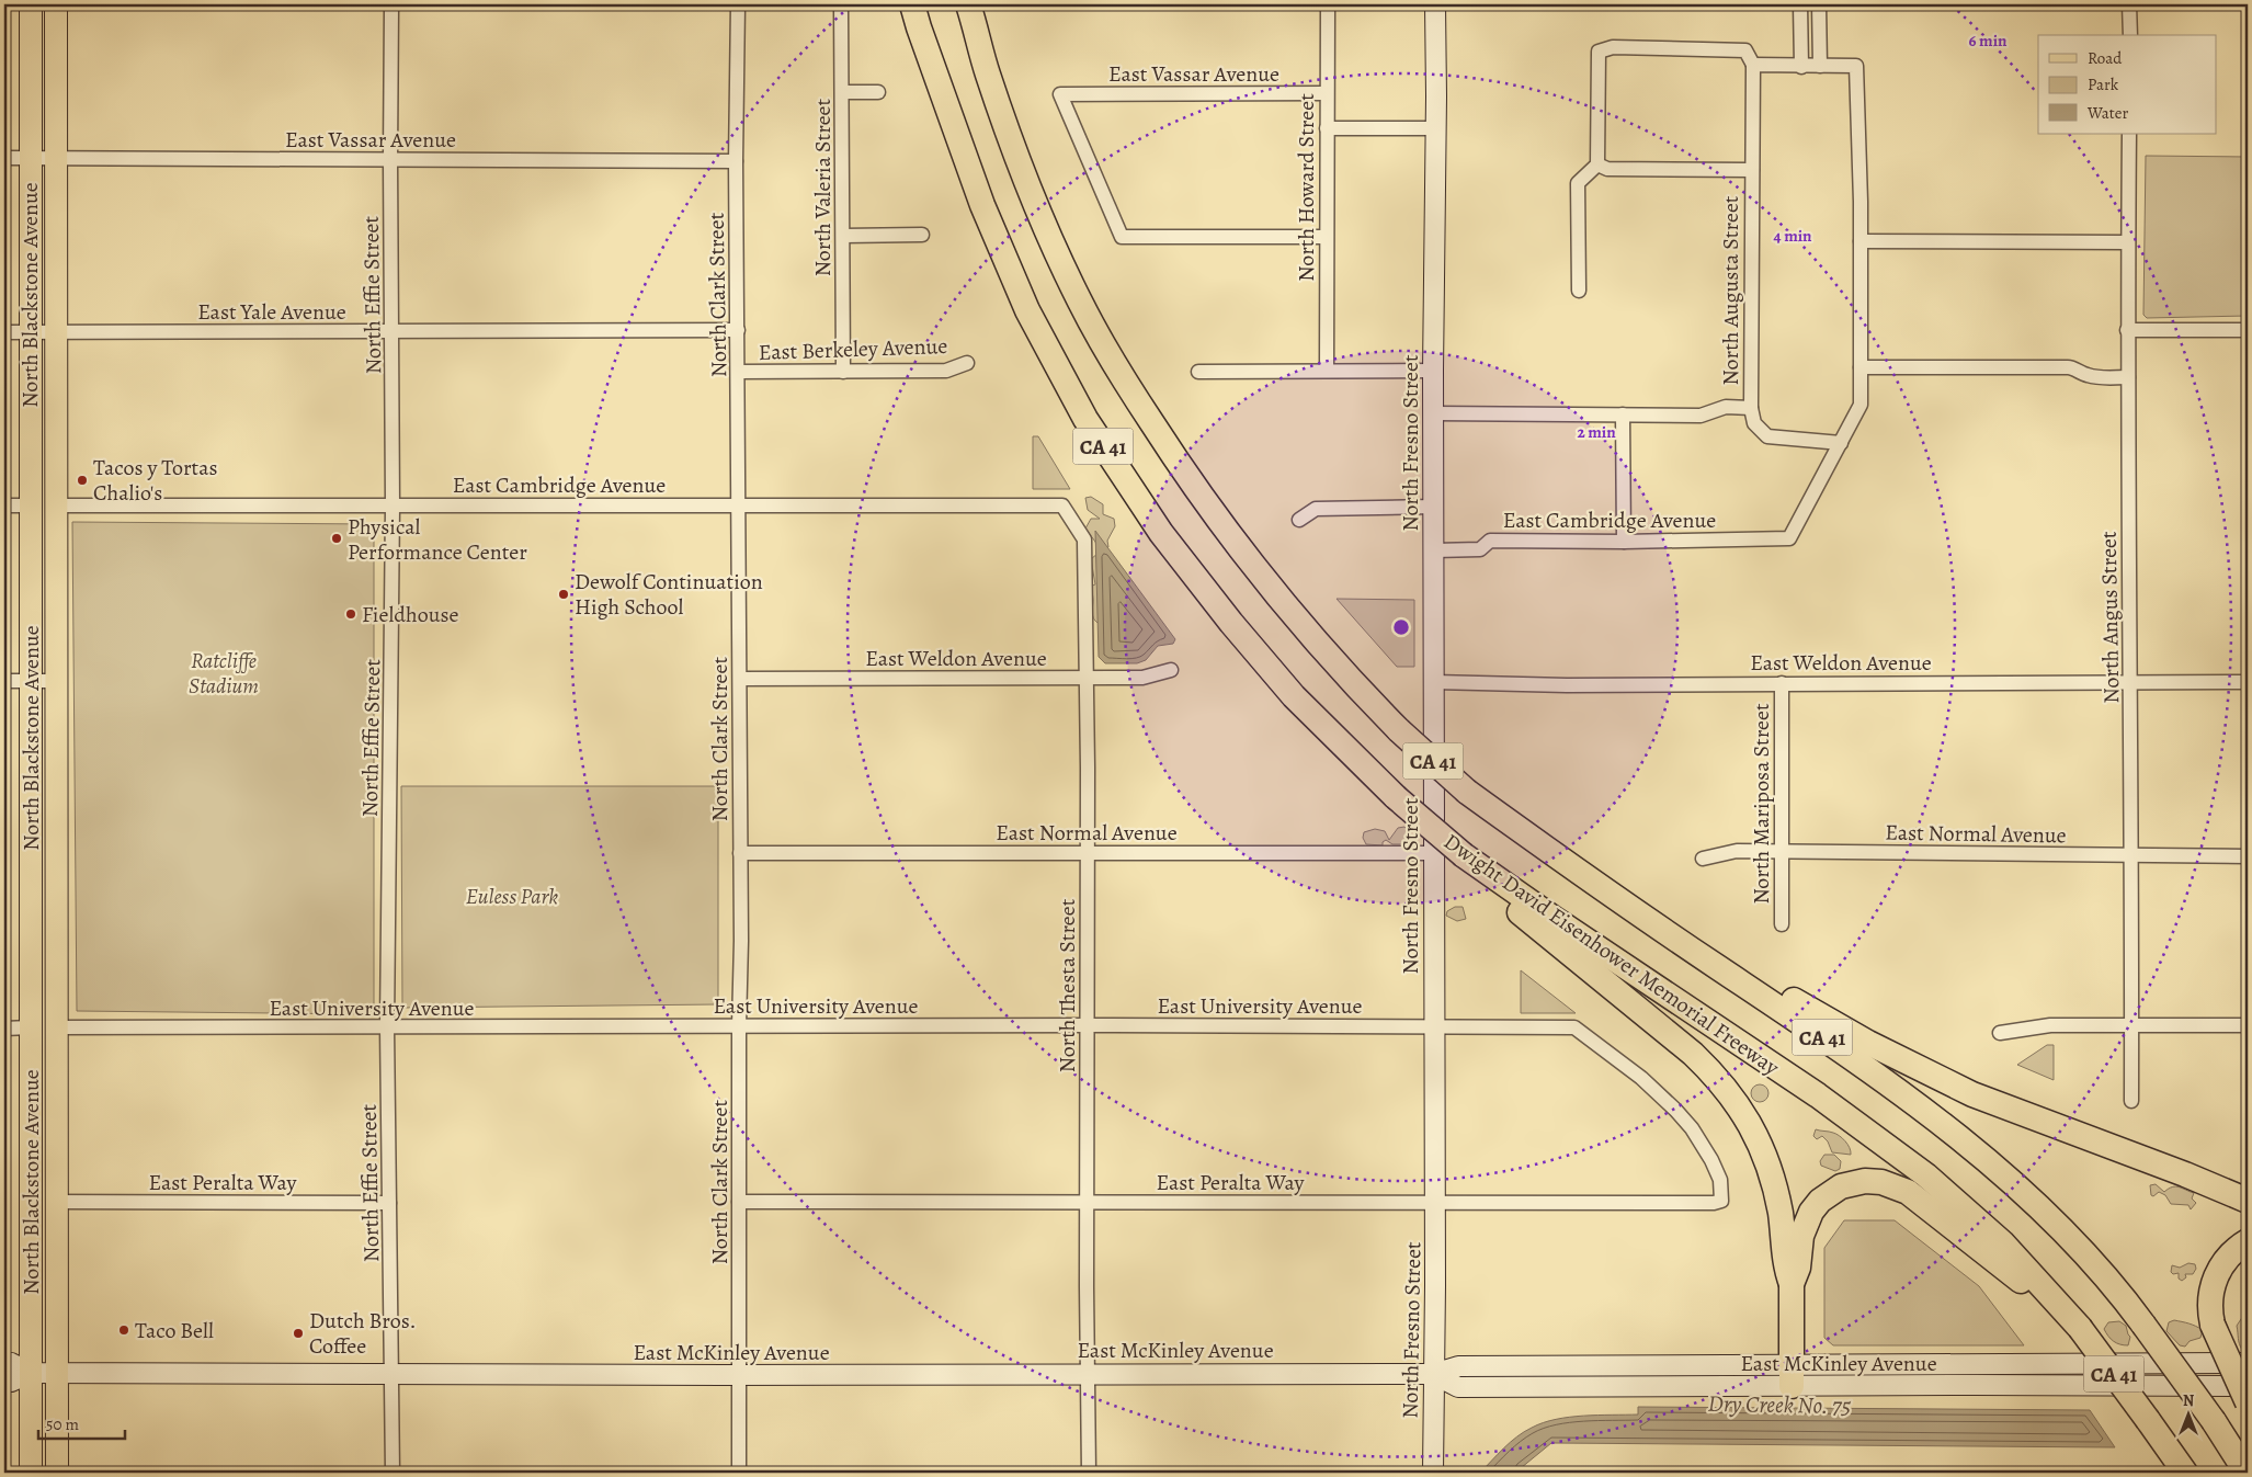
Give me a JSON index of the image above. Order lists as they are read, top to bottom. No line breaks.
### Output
{"streets":{"highway":["CA 41","Dwight David Eisenhower Memorial Freeway"],"main road":["North Blackstone Avenue","North Fresno Street","East McKinley Avenue"],"street":["East Vassar Avenue","North Valeria Street","North Howard Street","North Augusta Street","North Effie Street","North Clark Street","East Yale Avenue","East Berkeley Avenue","East Cambridge Avenue","North Angus Street","East Weldon Avenue","North Mariposa Street","East Normal Avenue","North Thesta Street","East University Avenue","East Peralta Way"]},"crossings":[["East Vassar Avenue","North Howard Street"],["East Vassar Avenue","North Blackstone Avenue"],["East Vassar Avenue","North Effie Street"],["East Vassar Avenue","North Clark Street"],["North Valeria Street","East Berkeley Avenue"],["North Augusta Street","North Fresno Street"],["North Blackstone Avenue","East Yale Avenue"],["North Blackstone Avenue","East Cambridge Avenue"],["North Blackstone Avenue","East University Avenue"],["North Blackstone Avenue","East Peralta Way"],["North Blackstone Avenue","East McKinley Avenue"],["North Effie Street","East Yale Avenue"],["North Effie Street","East Cambridge Avenue"],["North Effie Street","East University Avenue"],["North Effie Street","East Peralta Way"],["North Effie Street","East McKinley Avenue"],["North Clark Street","East Yale Avenue"],["North Clark Street","East Berkeley Avenue"],["North Clark Street","East Cambridge Avenue"],["North Clark Street","East Weldon Avenue"],["North Clark Street","East Normal Avenue"],["North Clark Street","East University Avenue"],["North Clark Street","East Peralta Way"],["North Clark Street","East McKinley Avenue"],["North Fresno Street","East Cambridge Avenue"],["North Fresno Street","East Weldon Avenue"],["North Fresno Street","East Normal Avenue"],["North Fresno Street","East University Avenue"],["North Fresno Street","East Peralta Way"],["North Fresno Street","East McKinley Avenue"],["East Cambridge Avenue","North Thesta Street"],["North Angus Street","East Weldon Avenue"],["North Angus Street","East Normal Avenue"],["East Weldon Avenue","North Mariposa Street"],["East Weldon Avenue","North Thesta Street"],["North Mariposa Street","East Normal Avenue"],["East Normal Avenue","North Thesta Street"],["North Thesta Street","East University Avenue"],["North Thesta Street","East Peralta Way"],["North Thesta Street","East McKinley Avenue"],["East University Avenue","East Peralta Way"]],"water":["Dry Creek No. 75"],"parks":["Ratcliffe Stadium","Euless Park"],"places":["Tacos y Tortas Chalio's","Physical Performance Center","Dewolf Continuation High School","Fieldhouse","Taco Bell","Dutch Bros. Coffee"],"legend":["Road","Park","Water"],"scale_bar":"50 m","north":"top","rings":["6 min","4 min","2 min"]}
